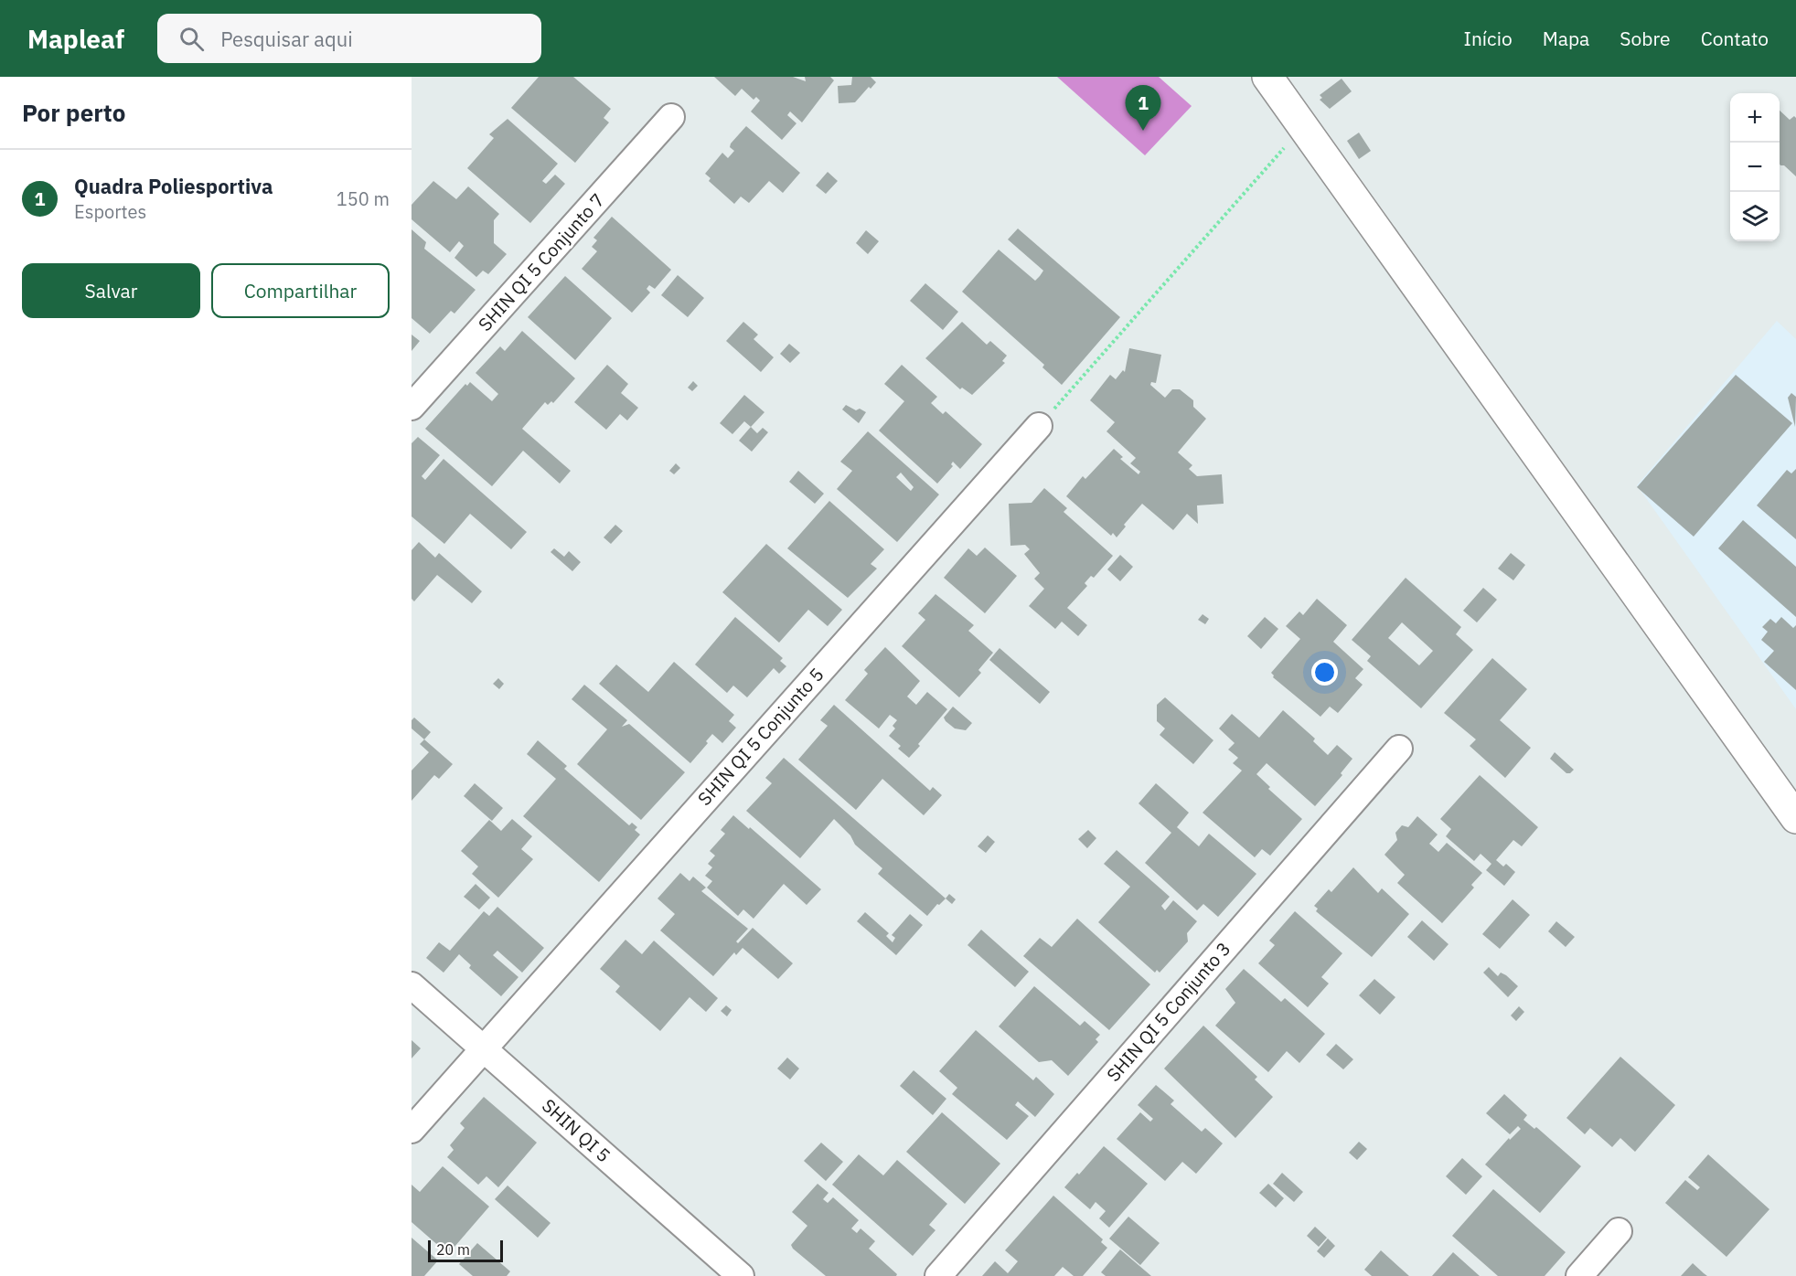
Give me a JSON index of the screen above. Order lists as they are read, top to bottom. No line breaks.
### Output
{"streets":{"street":["SHIN QI 5 Conjunto 7","SHIN QI 5 Conjunto 5","SHIN QI 5 Conjunto 3","SHIN QI 5"]},"crossings":[["SHIN QI 5 Conjunto 5","SHIN QI 5"]],"scale_bar":"20 m","page":{"header":"Mapleaf","search":"Pesquisar aqui","nav":["Início","Mapa","Sobre","Contato"],"heading":"Por perto","pins":"1","map_buttons":["+","−"],"list":[{"mark":"1","name":"Quadra Poliesportiva","note":"Esportes","value":"150 m"}],"buttons":["Salvar","Compartilhar"],"scale":"20 m"}}
